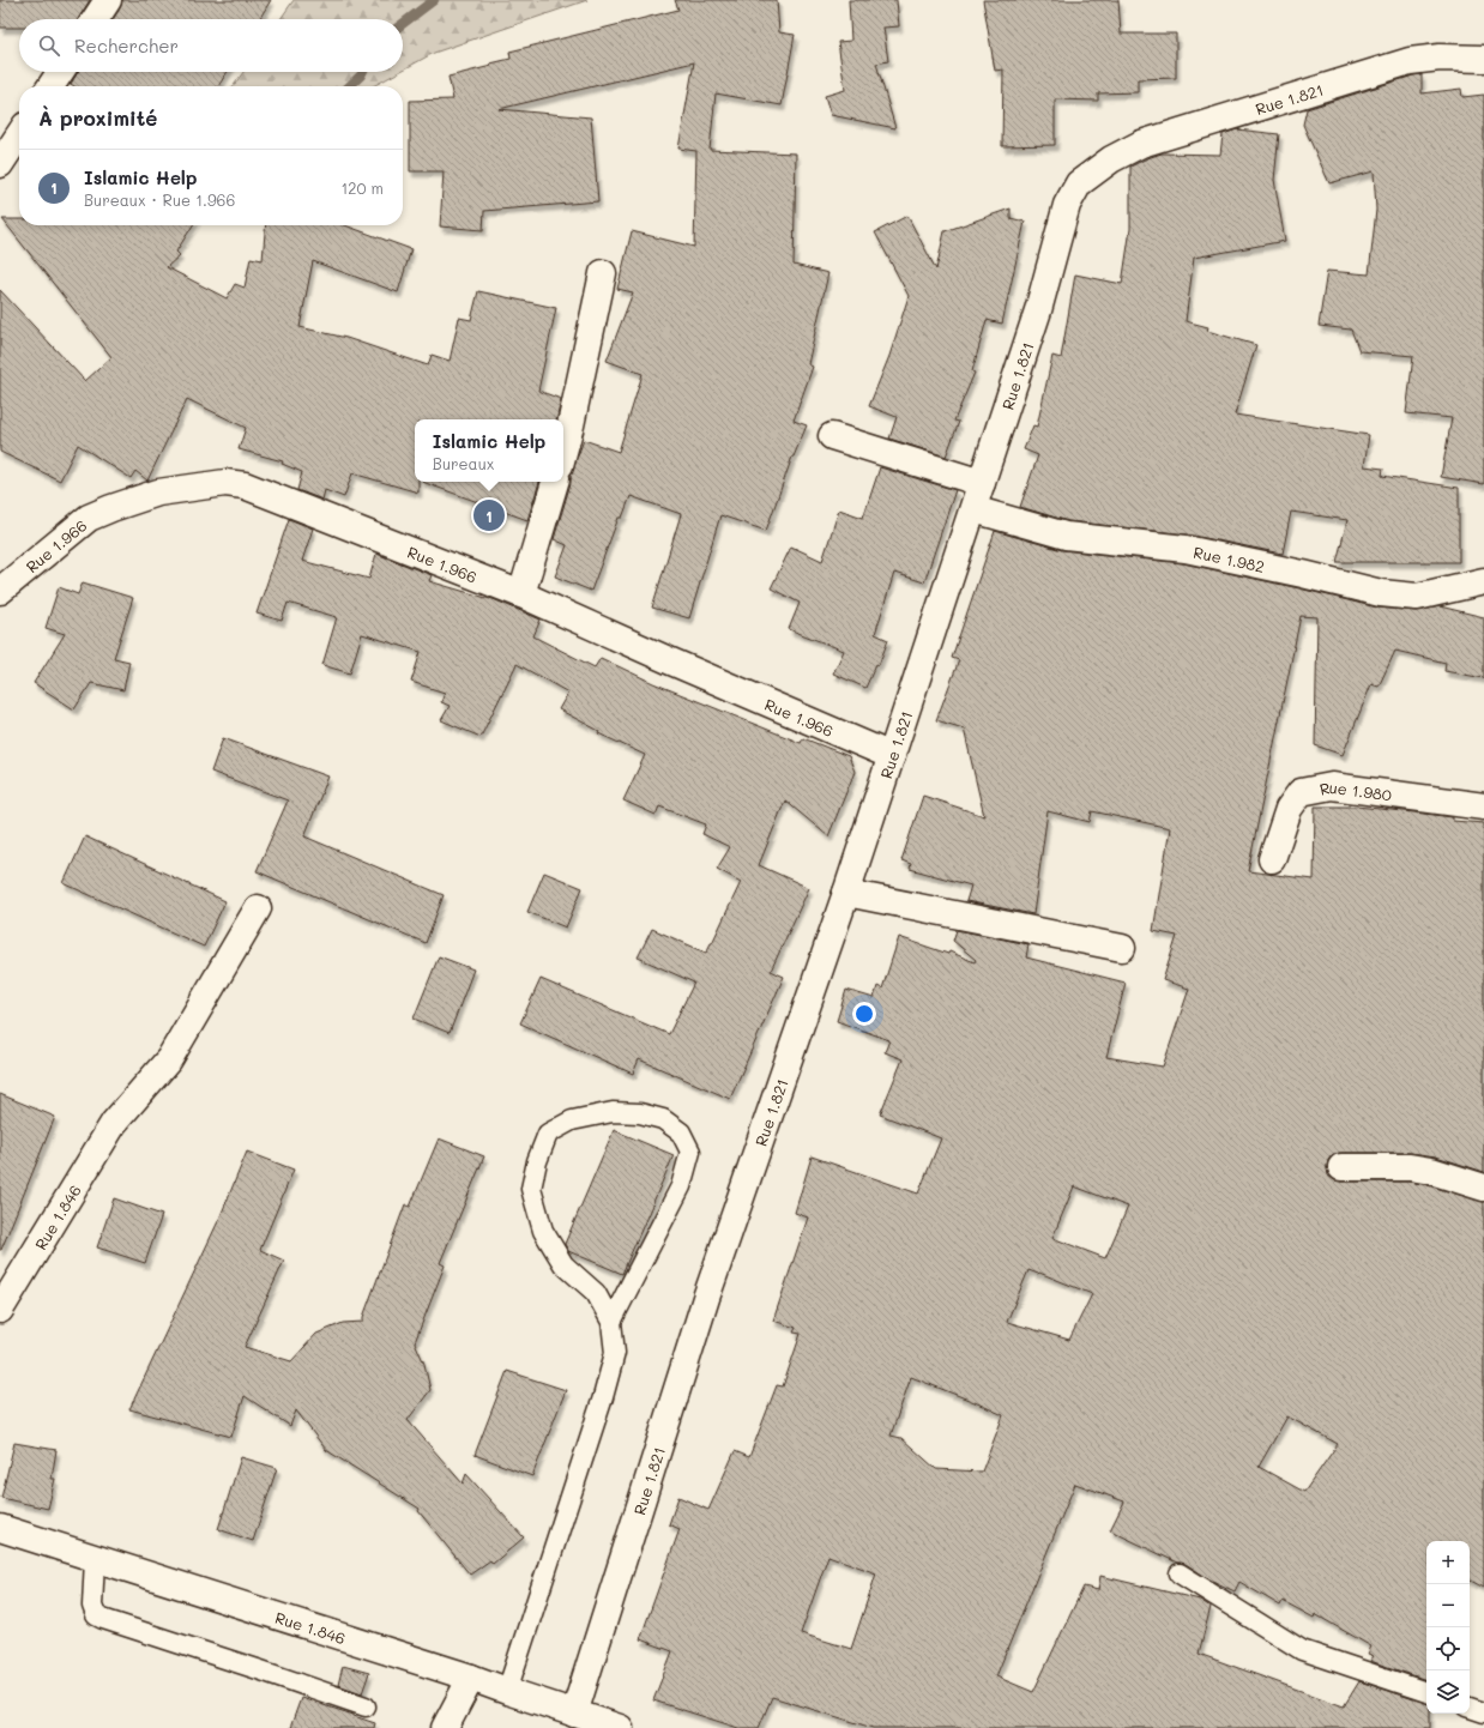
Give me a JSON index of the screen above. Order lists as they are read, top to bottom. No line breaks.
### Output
{"streets":{"street":["Rue 1.821","Rue 1.966","Rue 1.982","Rue 1.980","Rue 1.846"]},"crossings":[["Rue 1.821","Rue 1.966"],["Rue 1.821","Rue 1.982"],["Rue 1.821","Rue 1.846"]],"page":{"search":"Rechercher","heading":"À proximité","list":[{"mark":"1","name":"Islamic Help","note":"Bureaux · Rue 1.966","value":"120 m"}],"popup":["Islamic Help","Bureaux"],"pins":"1","map_buttons":["+","−"]}}
